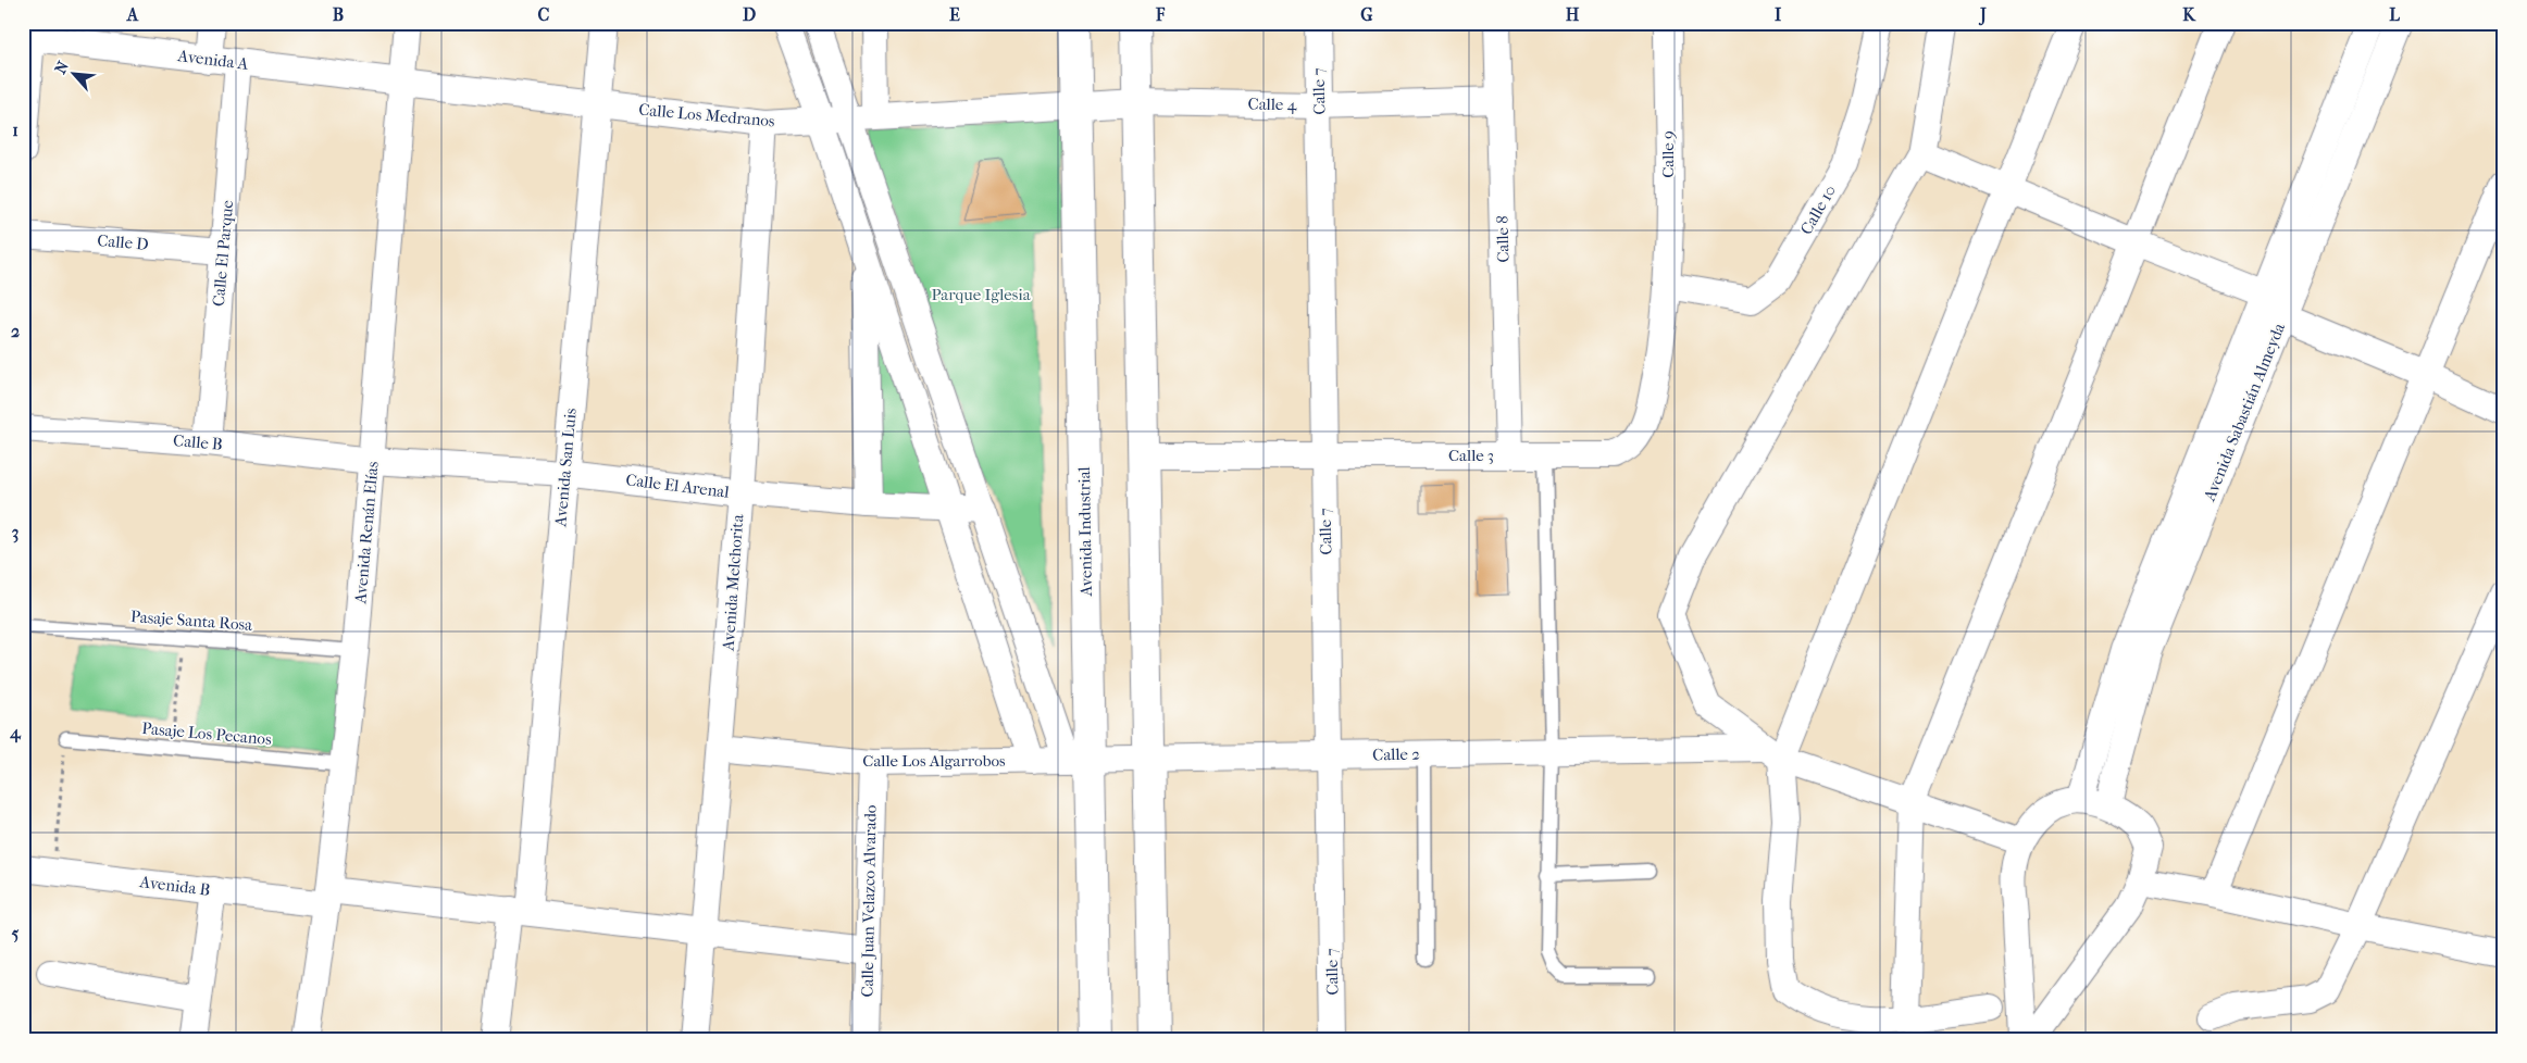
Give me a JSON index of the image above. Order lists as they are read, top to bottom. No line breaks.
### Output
{"streets":{"street":["Avenida A","Calle 7","Calle 4","Calle Los Medranos","Calle 9","Calle 10","Calle 8","Calle D","Calle El Parque","Avenida Sabastián Almeyda","Calle B","Calle 3","Avenida San Luis","Calle El Arenal","Avenida Industrial","Avenida Renán Elías","Avenida Melchorita","Calle 2","Calle Los Algarrobos","Avenida B","Calle Juan Velazco Alvarado"],"lane":["Pasaje Santa Rosa","Pasaje Los Pecanos"]},"crossings":[["Avenida A","Calle Los Medranos"],["Avenida A","Calle El Parque"],["Avenida A","Avenida Renán Elías"],["Calle 7","Calle 4"],["Calle 7","Calle 3"],["Calle 7","Calle 2"],["Calle 4","Calle Los Medranos"],["Calle 4","Calle 8"],["Calle 4","Avenida Industrial"],["Calle Los Medranos","Avenida San Luis"],["Calle Los Medranos","Avenida Industrial"],["Calle Los Medranos","Avenida Renán Elías"],["Calle Los Medranos","Avenida Melchorita"],["Calle 9","Calle 10"],["Calle 9","Calle 3"],["Calle 10","Calle 3"],["Calle 8","Calle 3"],["Calle D","Calle El Parque"],["Calle El Parque","Calle B"],["Calle B","Calle El Arenal"],["Calle B","Avenida Renán Elías"],["Avenida San Luis","Calle El Arenal"],["Avenida San Luis","Avenida B"],["Calle El Arenal","Avenida Renán Elías"],["Calle El Arenal","Avenida Melchorita"],["Avenida Industrial","Calle Los Algarrobos"],["Avenida Renán Elías","Pasaje Santa Rosa"],["Avenida Renán Elías","Pasaje Los Pecanos"],["Avenida Renán Elías","Avenida B"],["Avenida Melchorita","Calle Los Algarrobos"],["Avenida Melchorita","Avenida B"],["Calle 2","Calle Los Algarrobos"],["Calle Los Algarrobos","Calle Juan Velazco Alvarado"],["Avenida B","Calle Juan Velazco Alvarado"]],"parks":["Parque Iglesia"],"north":"top left","grid":{"columns":["A","B","C","D","E","F","G","H","I","J","K","L"],"rows":["1","2","3","4","5"]}}
